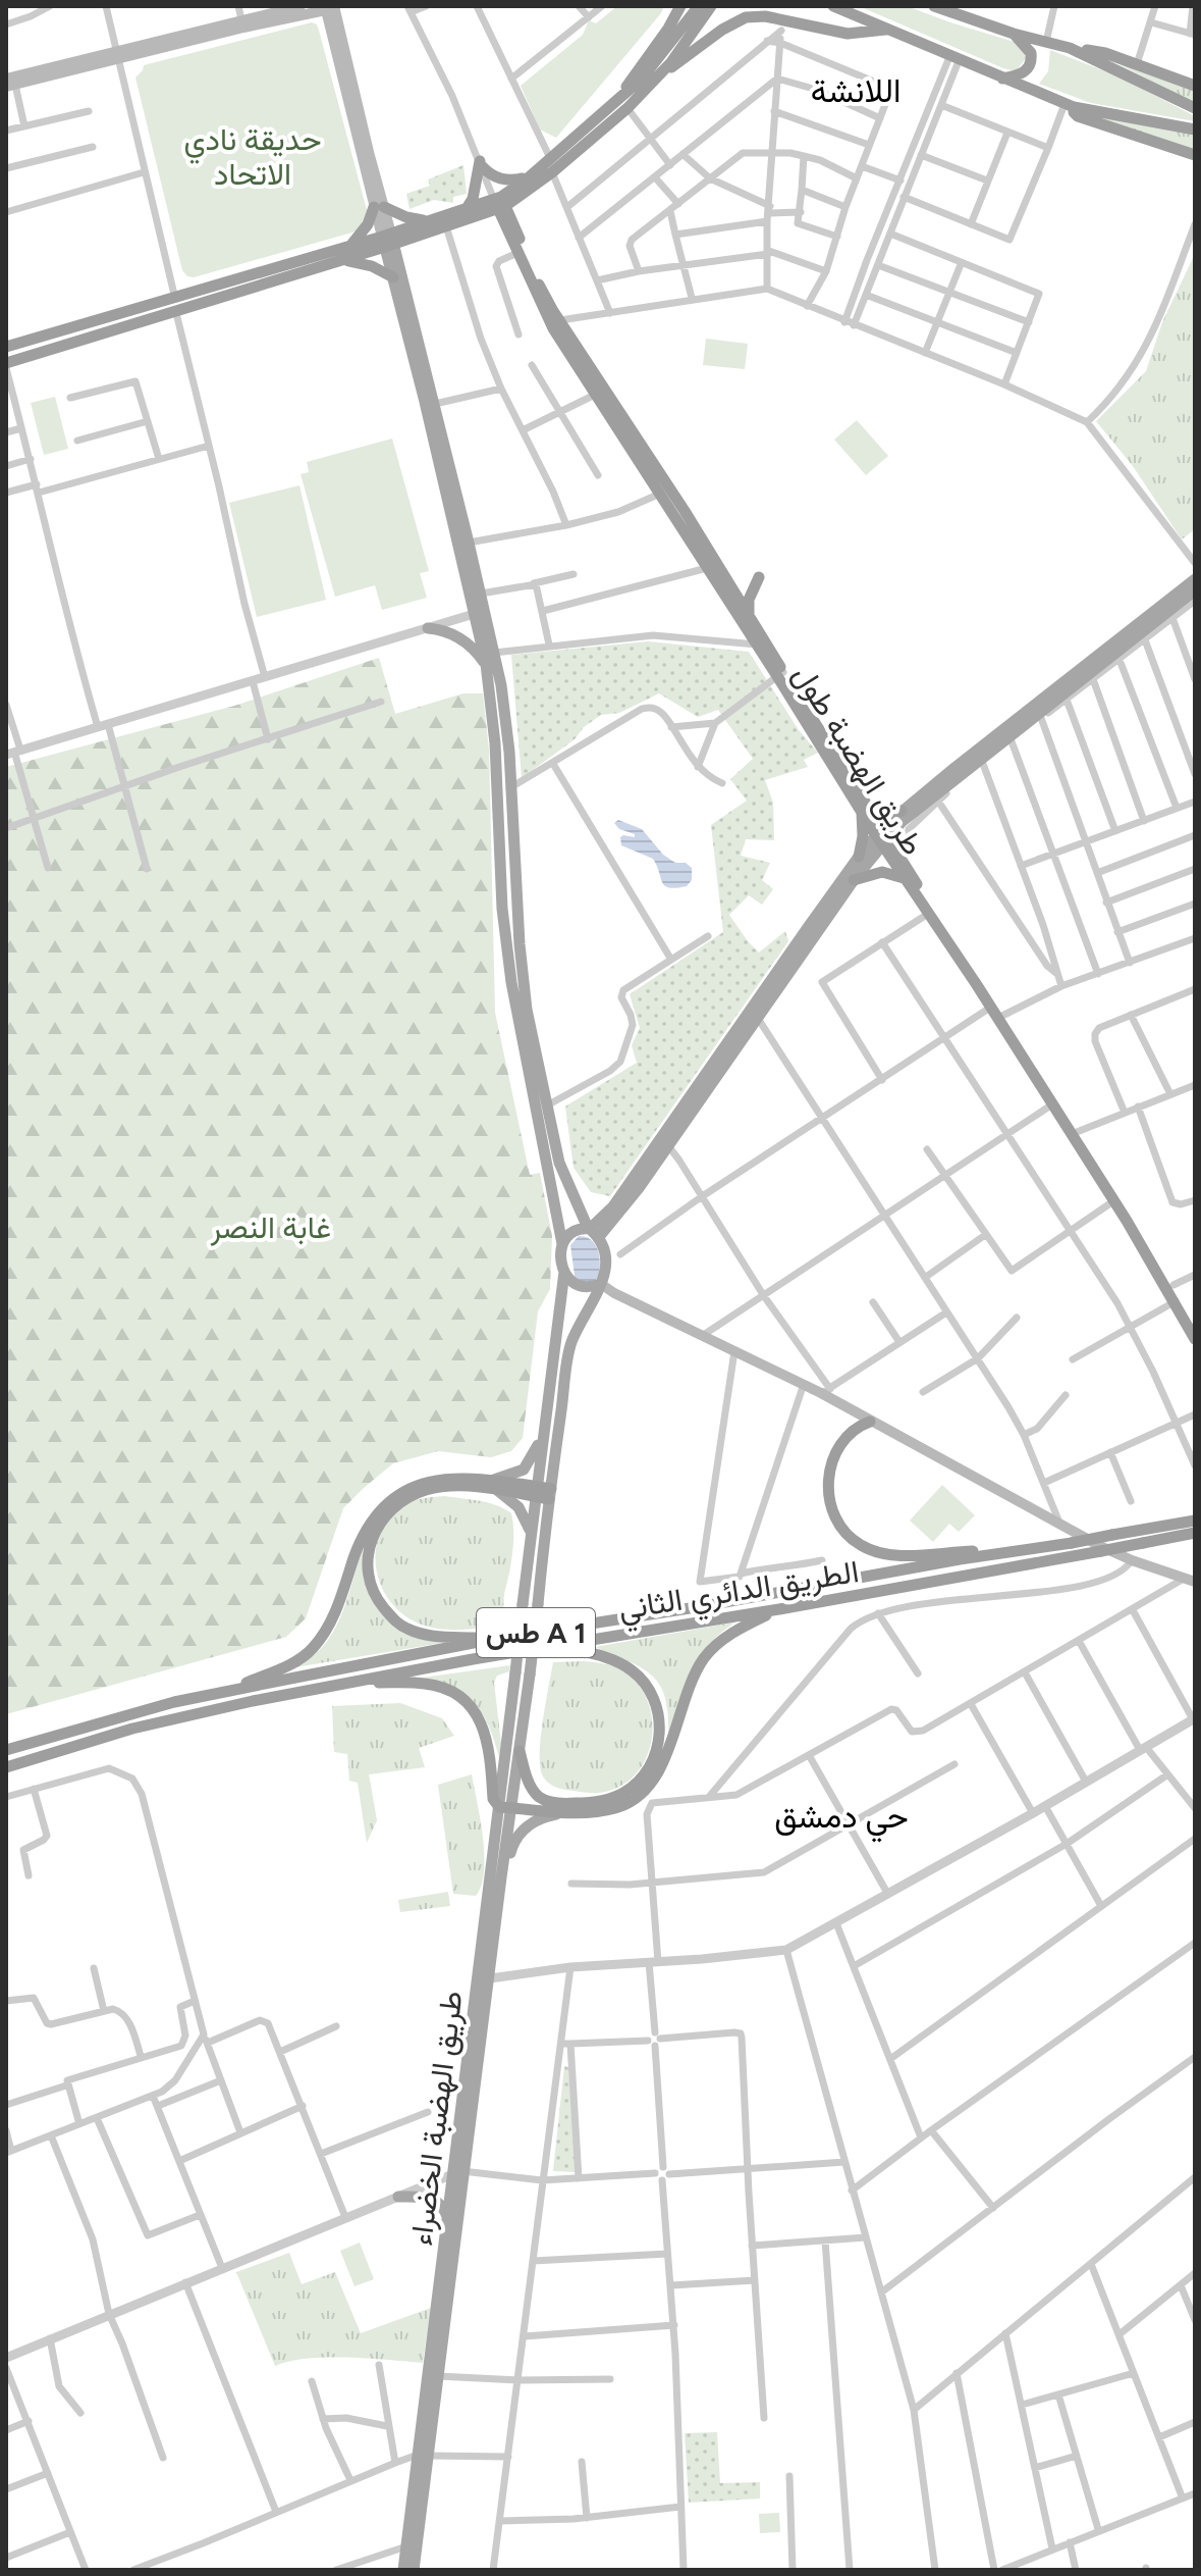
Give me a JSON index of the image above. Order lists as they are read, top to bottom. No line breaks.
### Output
{"streets":{"highway":["طريق الهضبة طول","الطريق الدائري الثاني","طس A 1"],"main road":["طريق الهضبة الخضراء"]},"districts":["اللانشة","حي دمشق"],"parks":["حديقة نادي الاتحاد","غابة النصر"]}
